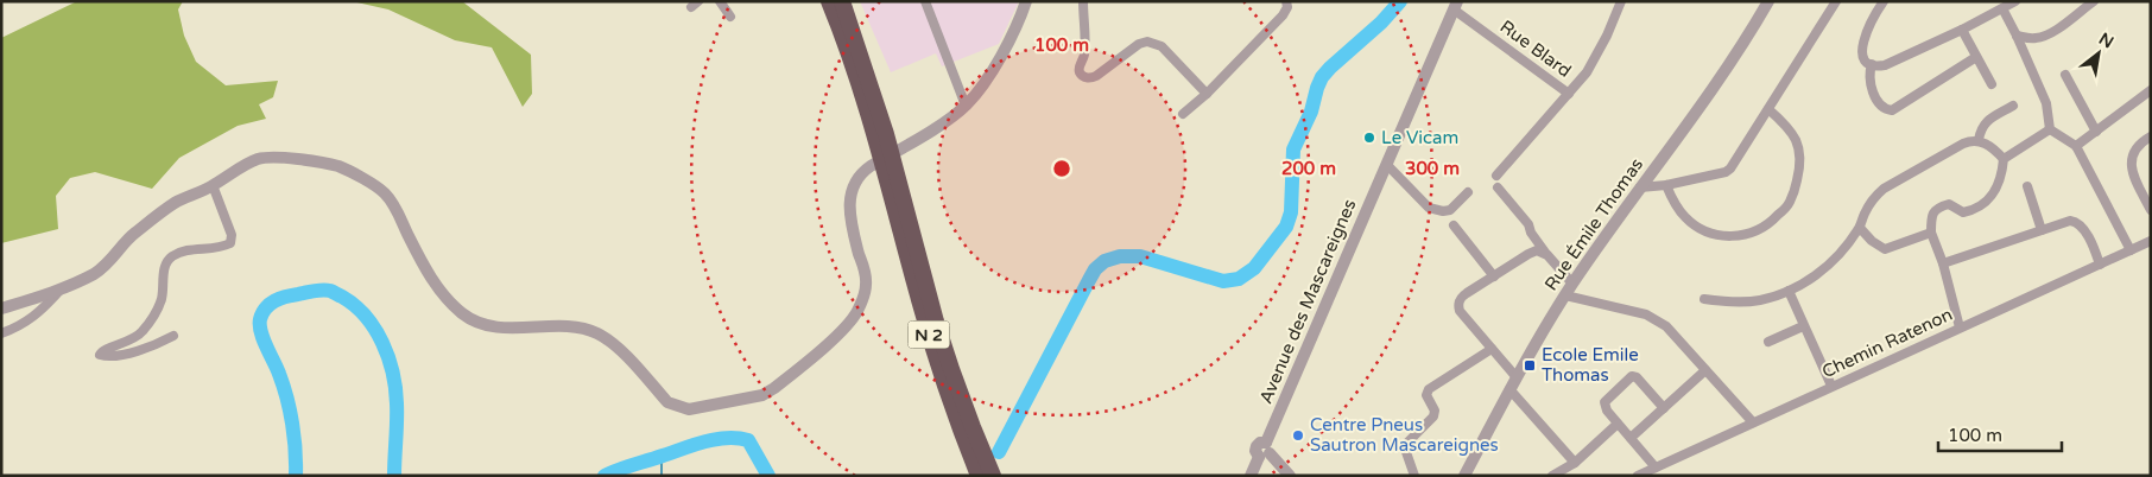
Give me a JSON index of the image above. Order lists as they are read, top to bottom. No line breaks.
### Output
{"streets":{"highway":["N 2"],"street":["Rue Blard","Rue Émile Thomas","Avenue des Mascareignes","Chemin Ratenon"]},"crossings":[["Rue Blard","Avenue des Mascareignes"]],"places":{"other":["Le Vicam","Centre Pneus Sautron Mascareignes"],"transit":["Ecole Emile Thomas"]},"scale_bar":"100 m","north":"top right","rings":["100 m","200 m","300 m"]}
